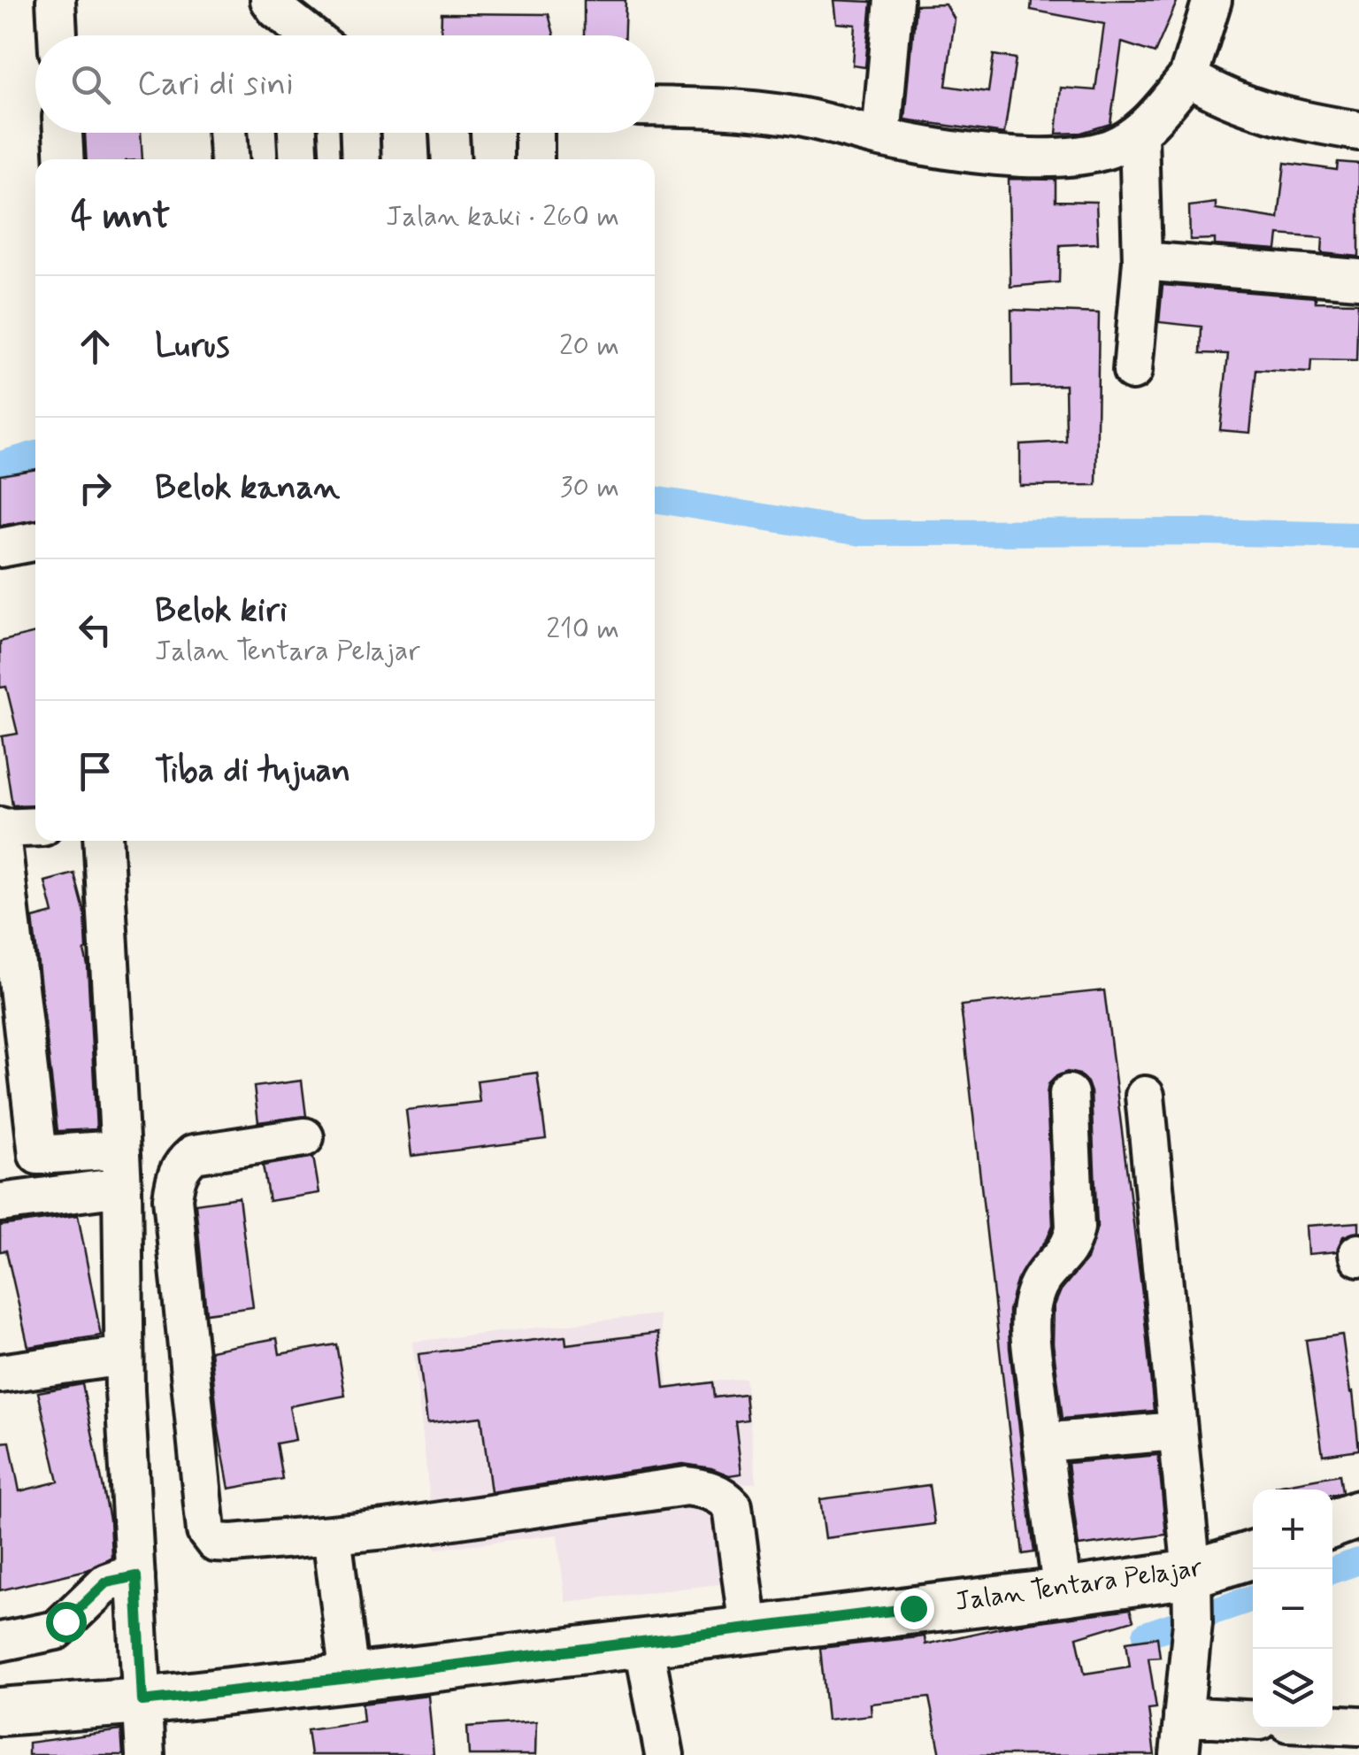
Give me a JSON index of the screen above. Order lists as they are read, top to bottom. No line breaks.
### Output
{"streets":{"main road":["Jalan Tentara Pelajar"]},"page":{"search":"Cari di sini","heading":["4 mnt","Jalan kaki · 260 m"],"list":[["Lurus","20 m"],["Belok kanan","30 m"],["Belok kiri","Jalan Tentara Pelajar","210 m"],"Tiba di tujuan"],"map_buttons":["+","−"]}}
